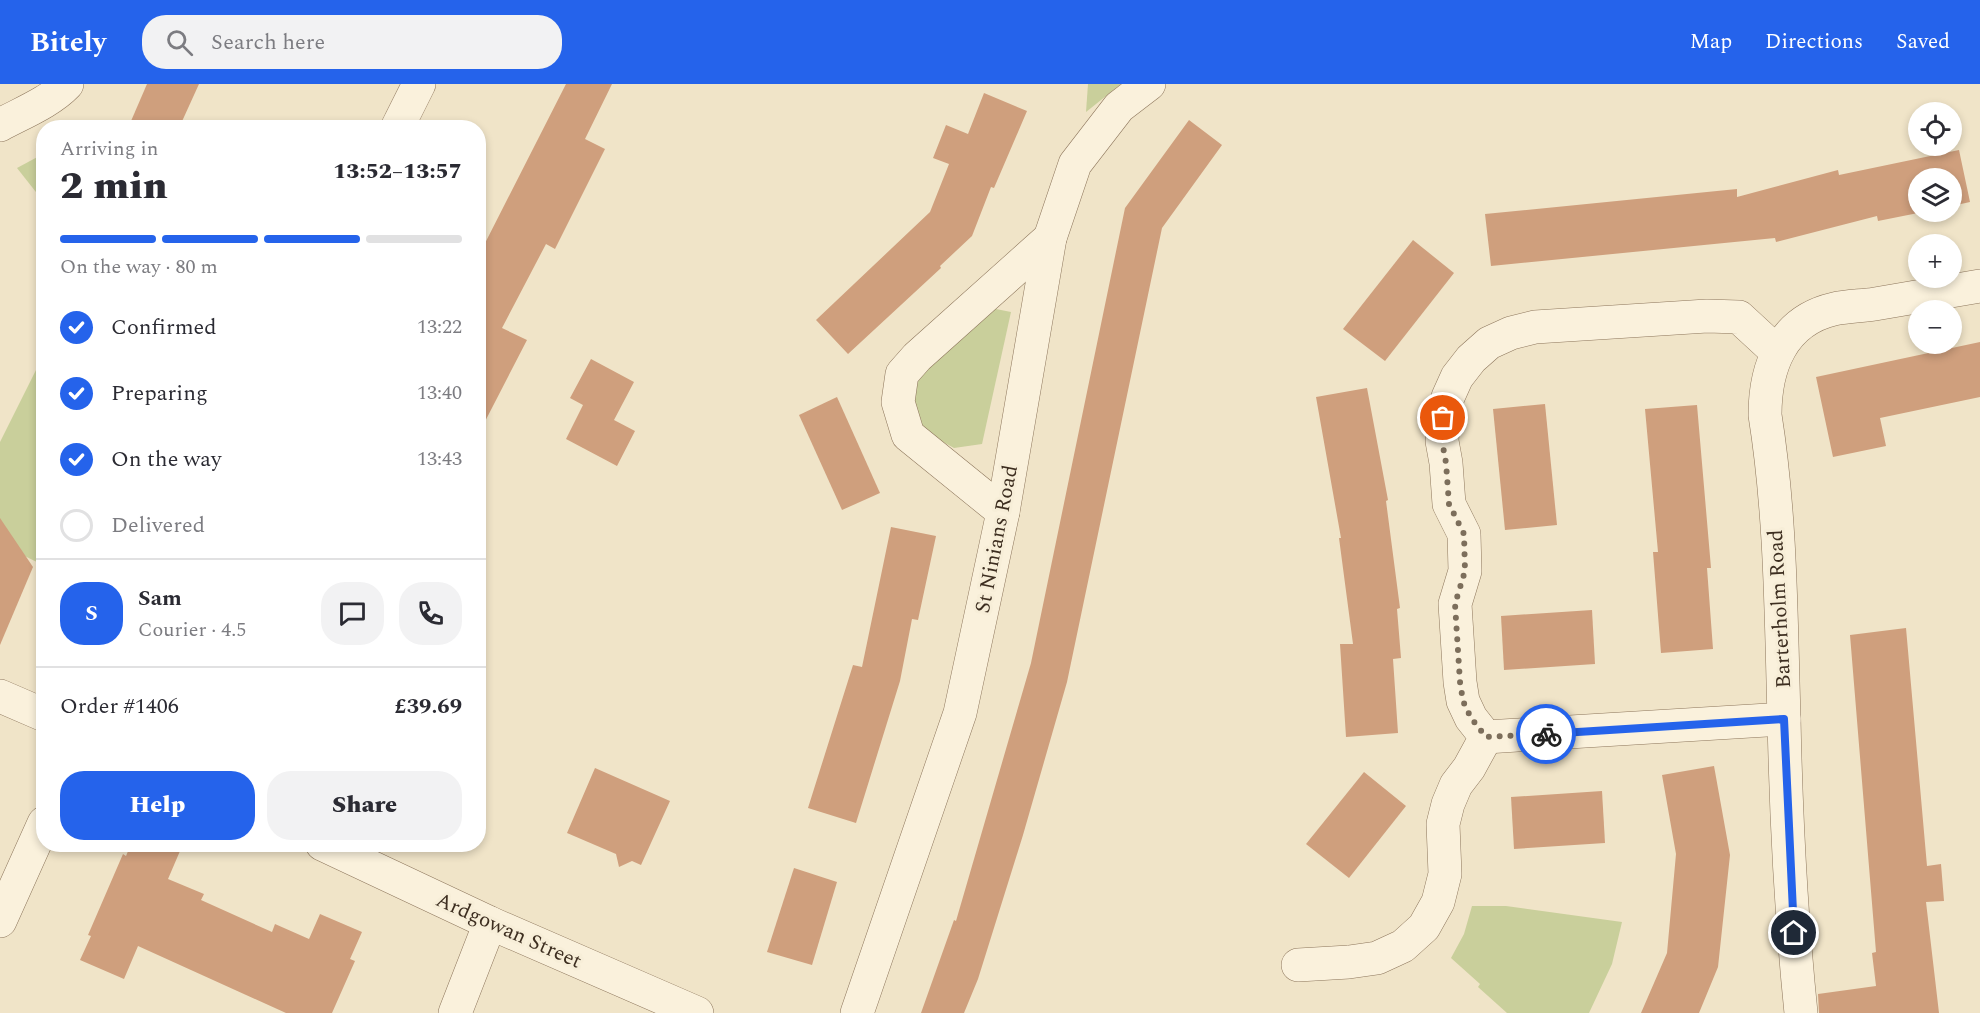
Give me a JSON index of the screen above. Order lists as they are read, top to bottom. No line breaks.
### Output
{"streets":{"street":["St Ninians Road","Barterholm Road","Ardgowan Street"]},"page":{"header":"Bitely","search":"Search here","nav":["Map","Directions","Saved"],"map_buttons":["+","−"],"heading":["2 min","Arriving in","13:52–13:57"],"panel":["Sam","Courier · 4.5","Order #1406","£39.69"],"bar":"On the way · 80 m","list":[["Confirmed","13:22"],["Preparing","13:40"],["On the way","13:43"],"Delivered"],"round":"S","buttons":["Help","Share"]}}
